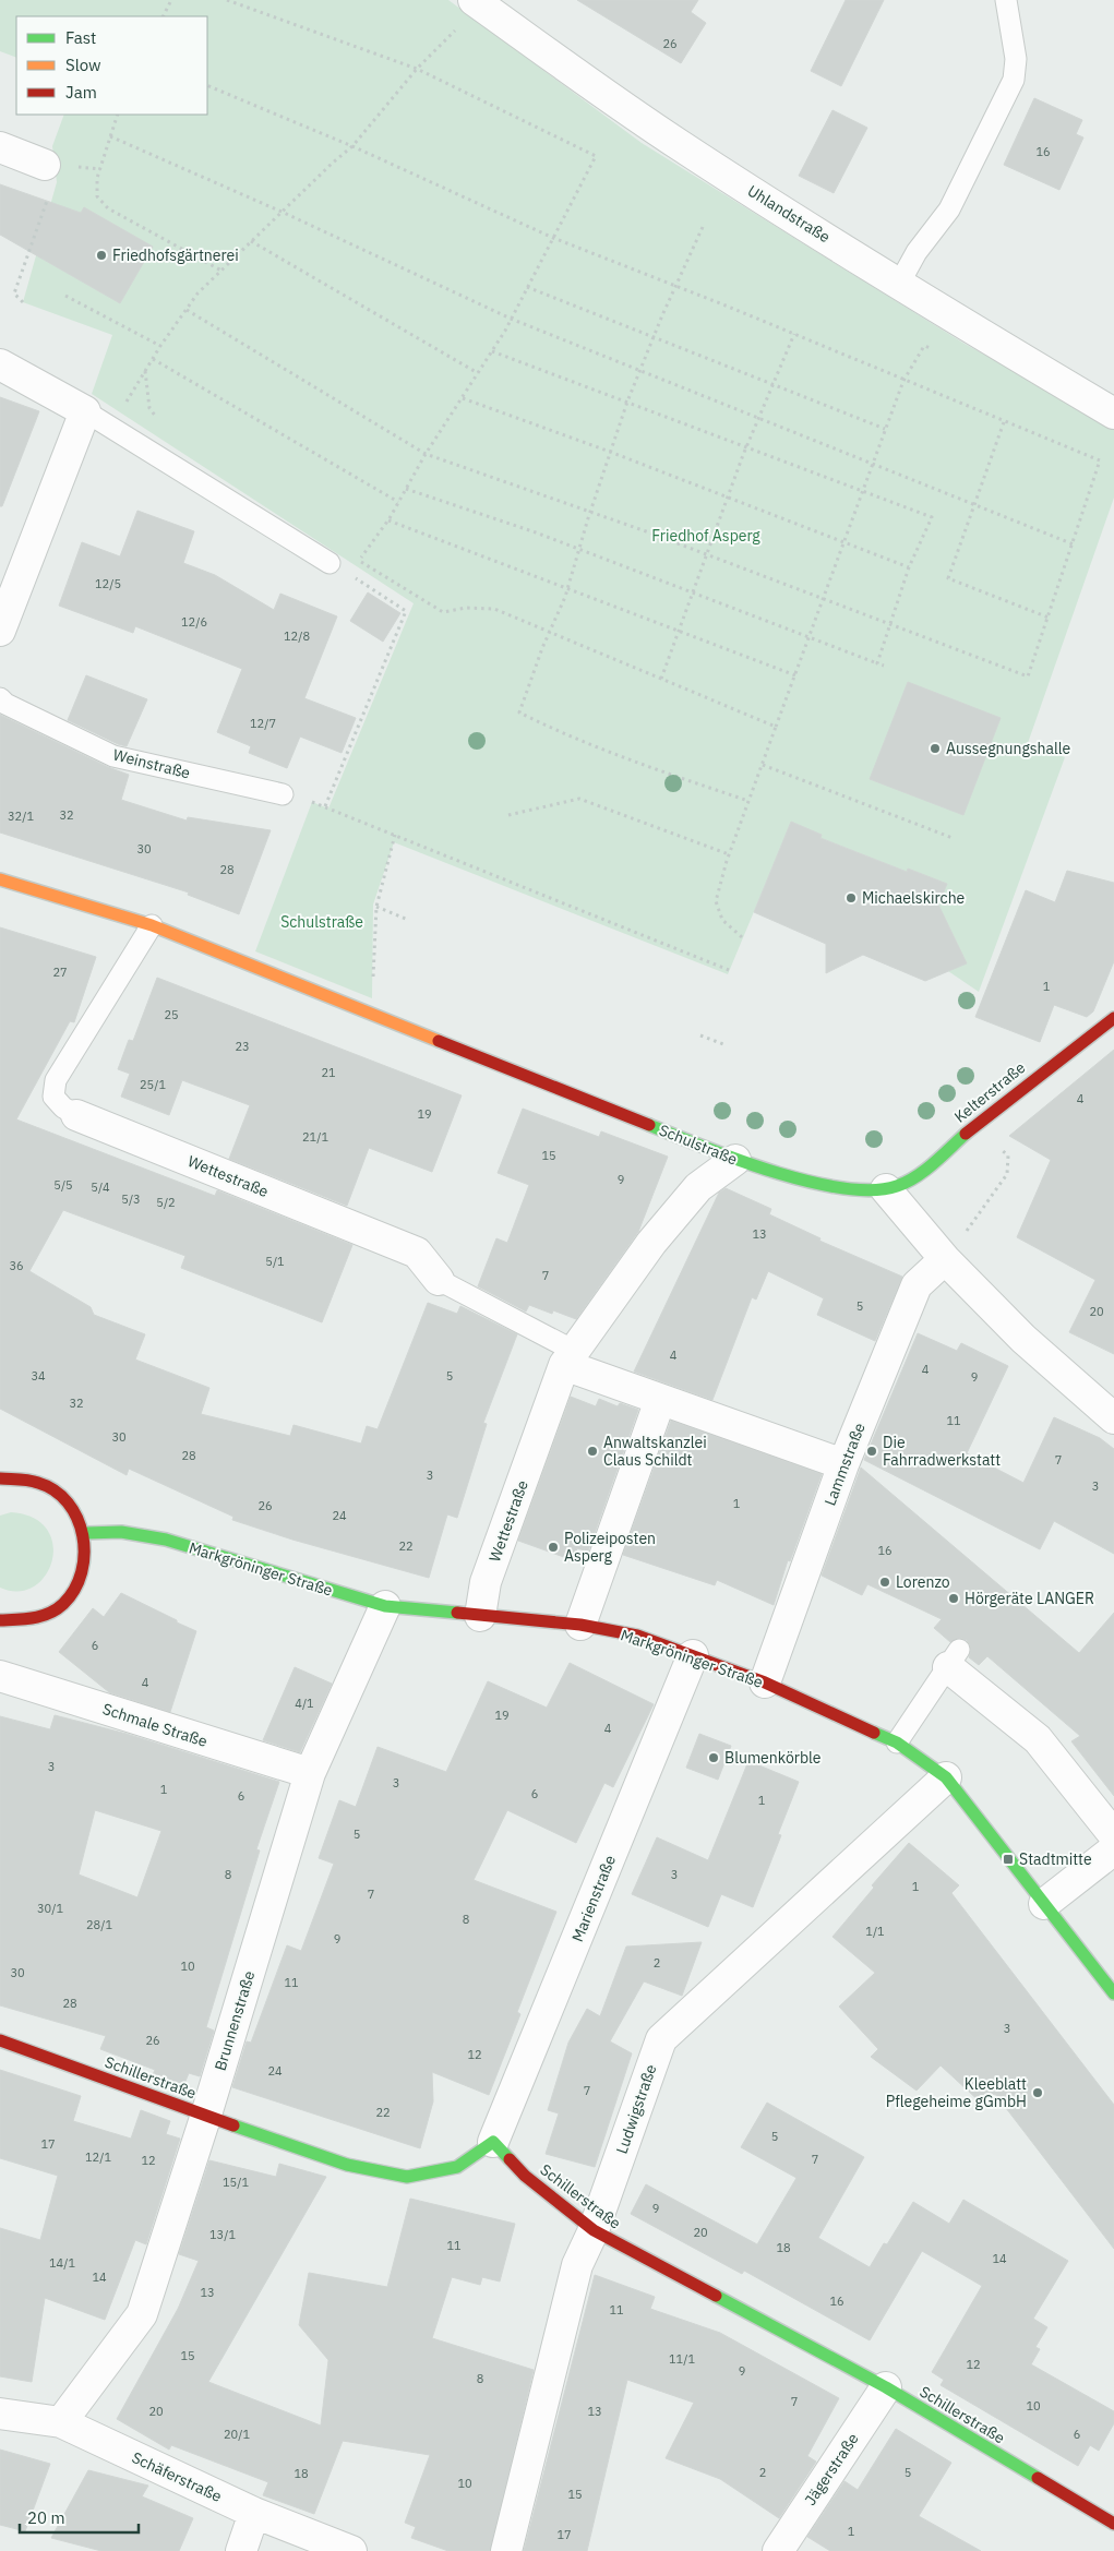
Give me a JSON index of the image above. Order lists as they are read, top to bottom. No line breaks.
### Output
{"streets":{"street":["Uhlandstraße","Kelterstraße","Schulstraße","Wettestraße","Lammstraße","Markgröninger Straße","Schmale Straße","Marienstraße","Brunnenstraße","Schillerstraße","Ludwigstraße","Jägerstraße","Schäferstraße"],"lane":["Weinstraße"]},"crossings":[["Kelterstraße","Schulstraße"],["Schulstraße","Wettestraße"],["Wettestraße","Lammstraße"],["Wettestraße","Markgröninger Straße"],["Lammstraße","Markgröninger Straße"],["Markgröninger Straße","Marienstraße"],["Markgröninger Straße","Brunnenstraße"],["Markgröninger Straße","Ludwigstraße"],["Schmale Straße","Brunnenstraße"],["Marienstraße","Schillerstraße"],["Brunnenstraße","Schillerstraße"],["Brunnenstraße","Schäferstraße"],["Schillerstraße","Ludwigstraße"],["Schillerstraße","Jägerstraße"]],"parks":["Friedhof Asperg","Schulstraße"],"places":{"other":["Friedhofsgärtnerei","Aussegnungshalle","Michaelskirche","Anwaltskanzlei Claus Schildt","Die Fahrradwerkstatt","Polizeiposten Asperg","Lorenzo","Hörgeräte LANGER","Blumenkörble","Kleeblatt Pflegeheime gGmbH"],"transit":["Stadtmitte"]},"house_numbers":["26","16","12/5","12/6","12/8","12/7","32","32/1","30","28","27","1","25","23","21","25/1","4","19","21/1","15","9","5/5","5/4","5/3","5/2","13","5/1","36","7","5","20","4","4","34","5","9","32","11","30","28","7","3","3","1","26","24","22","16","6","4","4/1","19","4","3","3","1","6","6","1","5","8","3","1","7","30/1","8","28/1","1/1","9","2","10","30","11","28","3","26","12","24","7","22","5","17","12/1","7","12","15/1","9","20","13/1","11","18","14","14/1","14","13","16","11","15","11/1","12","9","8","7","10","20","13","20/1","6","2","5","18","10","15","1","17"],"legend":["Fast","Slow","Jam"],"scale_bar":"20 m"}
